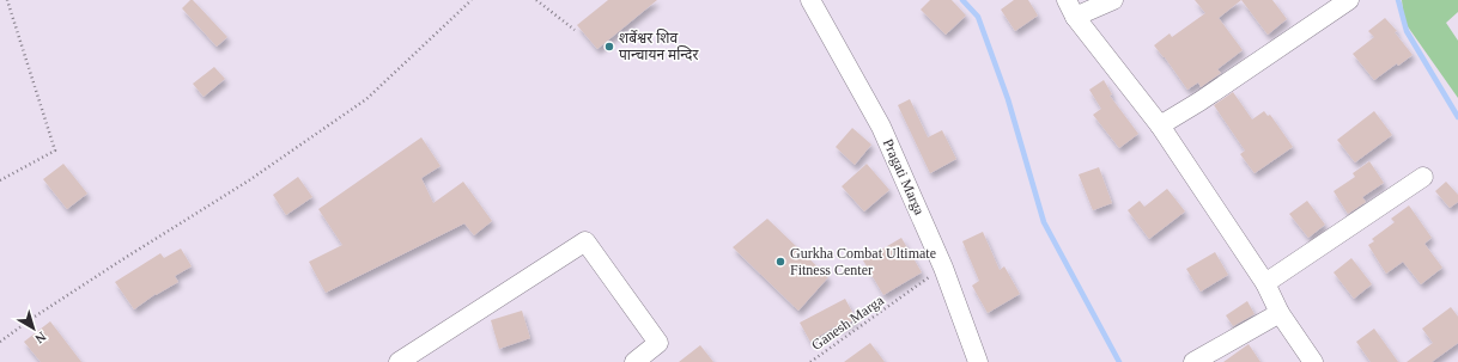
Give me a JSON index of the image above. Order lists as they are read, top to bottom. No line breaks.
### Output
{"streets":{"street":["Pragati Marga"],"path":["Ganesh Marga"]},"crossings":[["Pragati Marga","Ganesh Marga"]],"places":["शर्बेश्वर शिव पान्चायन मन्दिर","Gurkha Combat Ultimate Fitness Center"],"north":"bottom right"}
